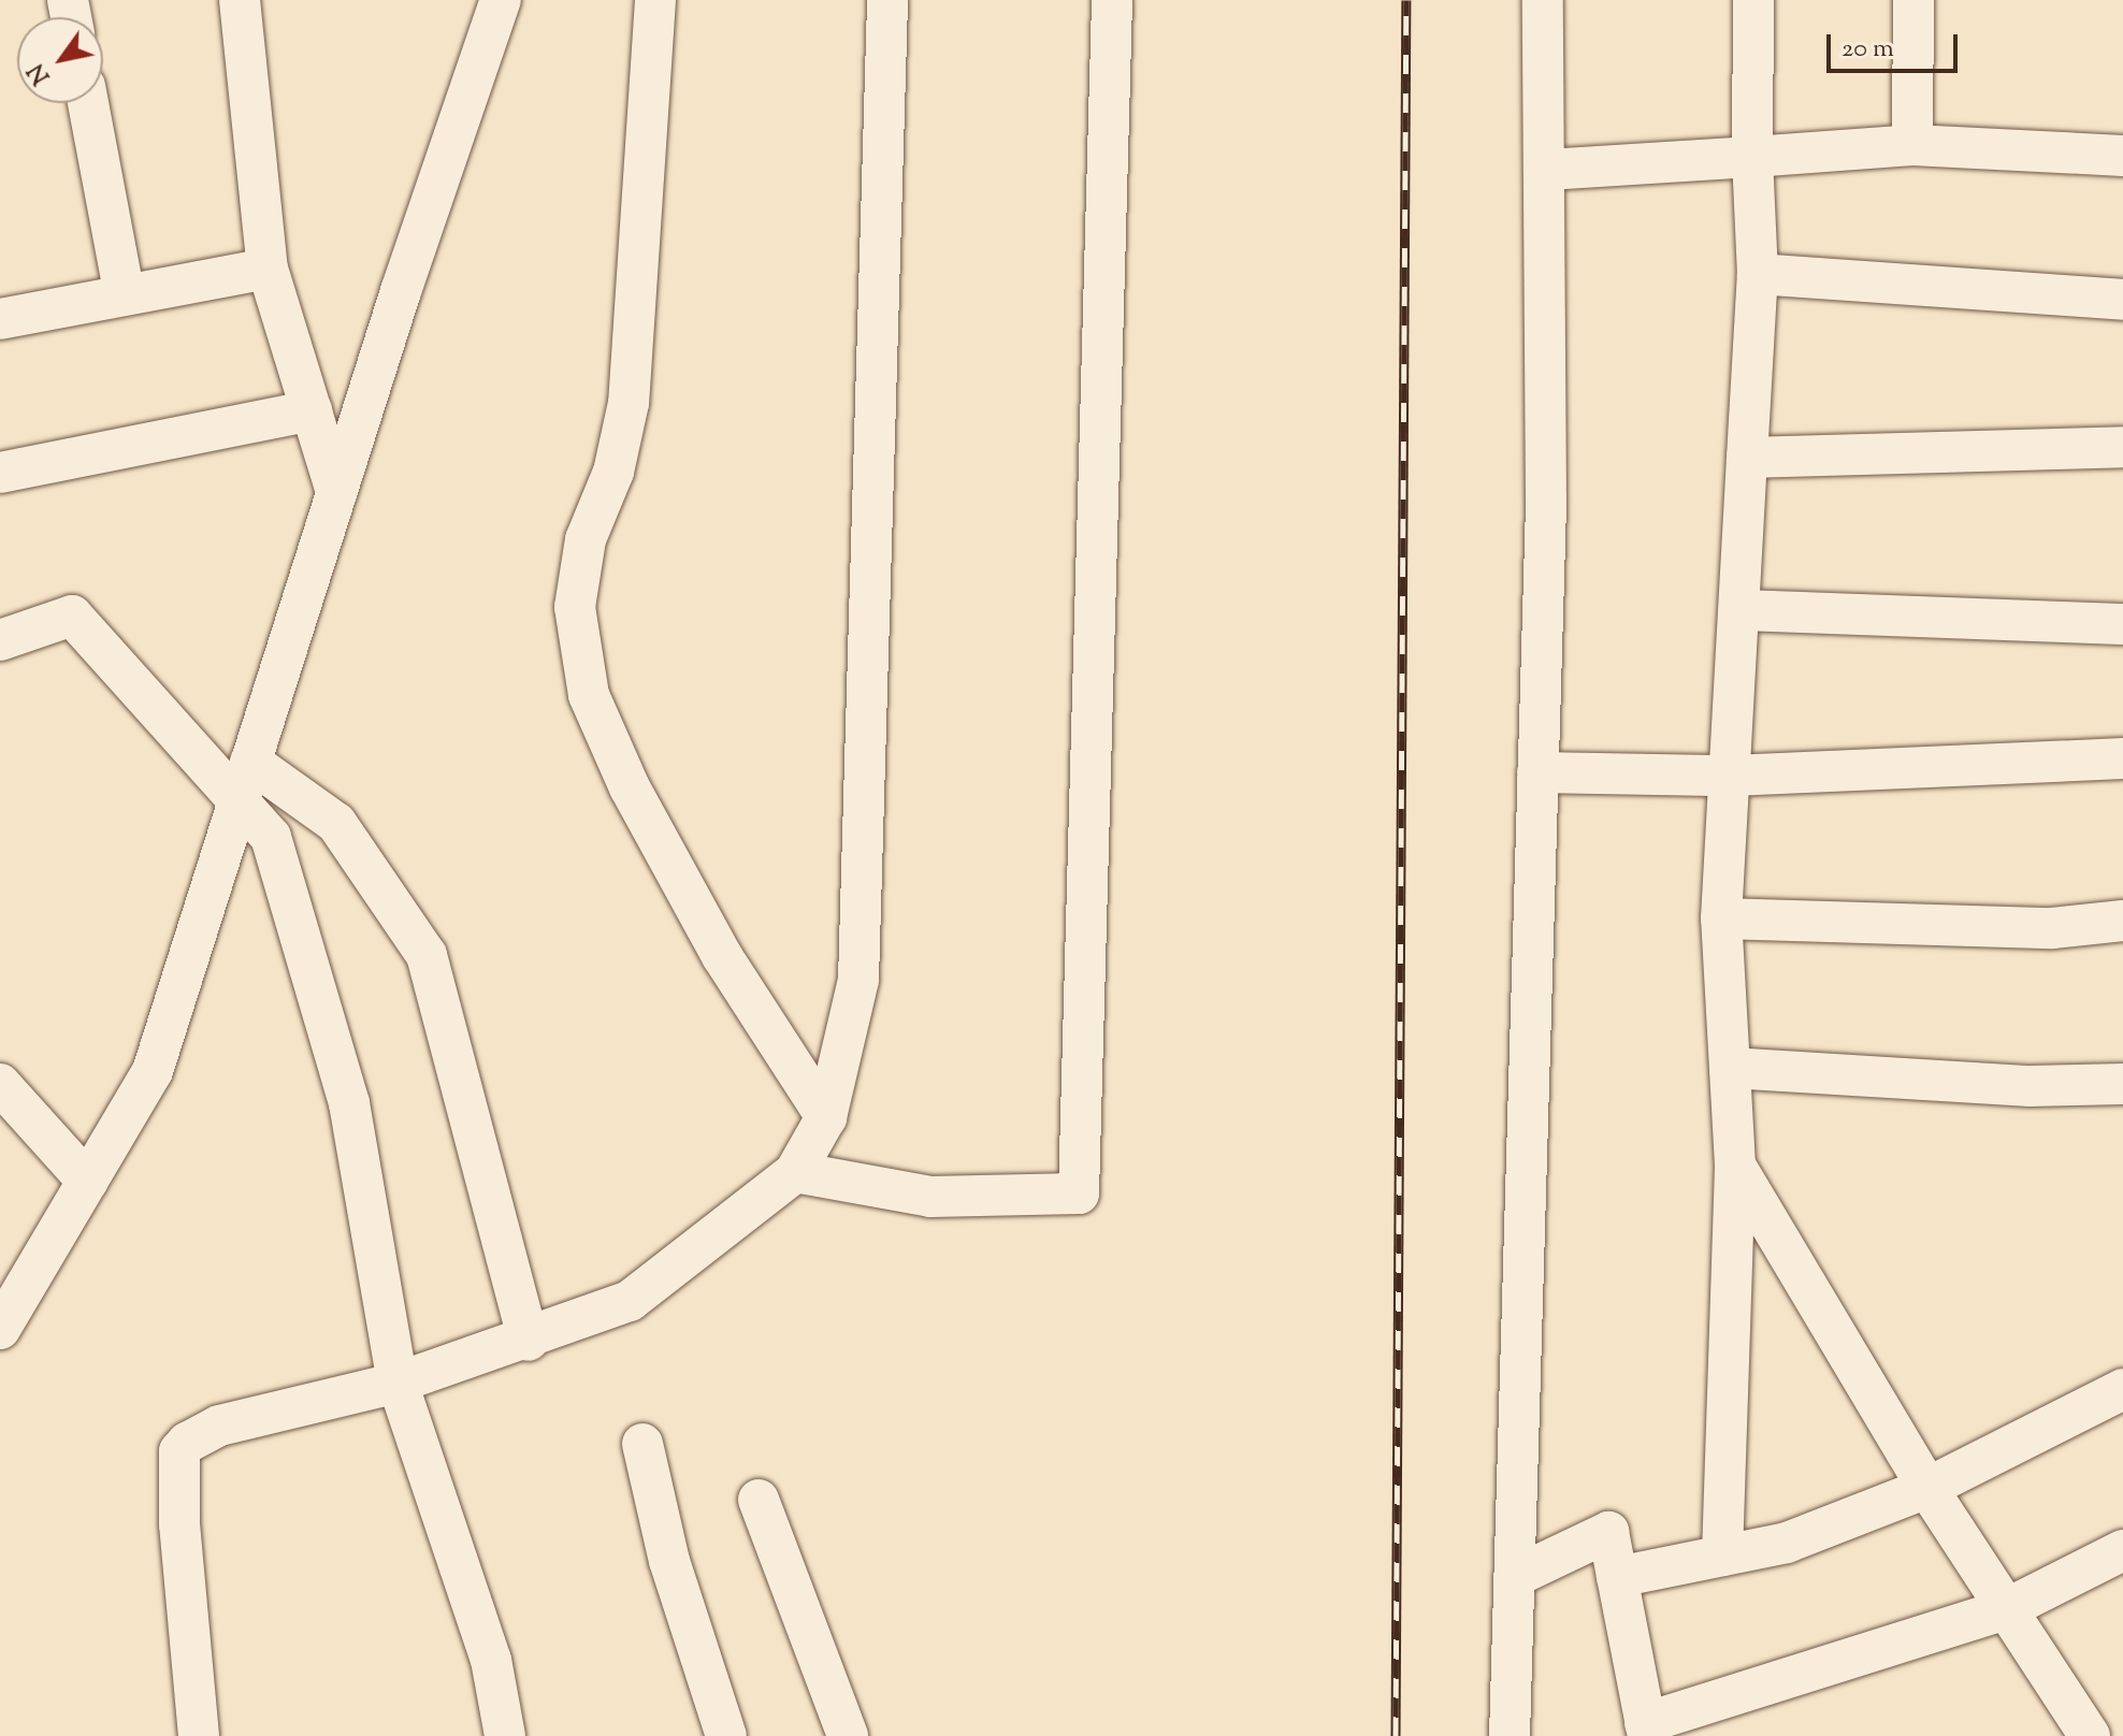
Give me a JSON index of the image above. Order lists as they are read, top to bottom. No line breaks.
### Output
{"scale_bar":"20 m","north":"bottom left"}
